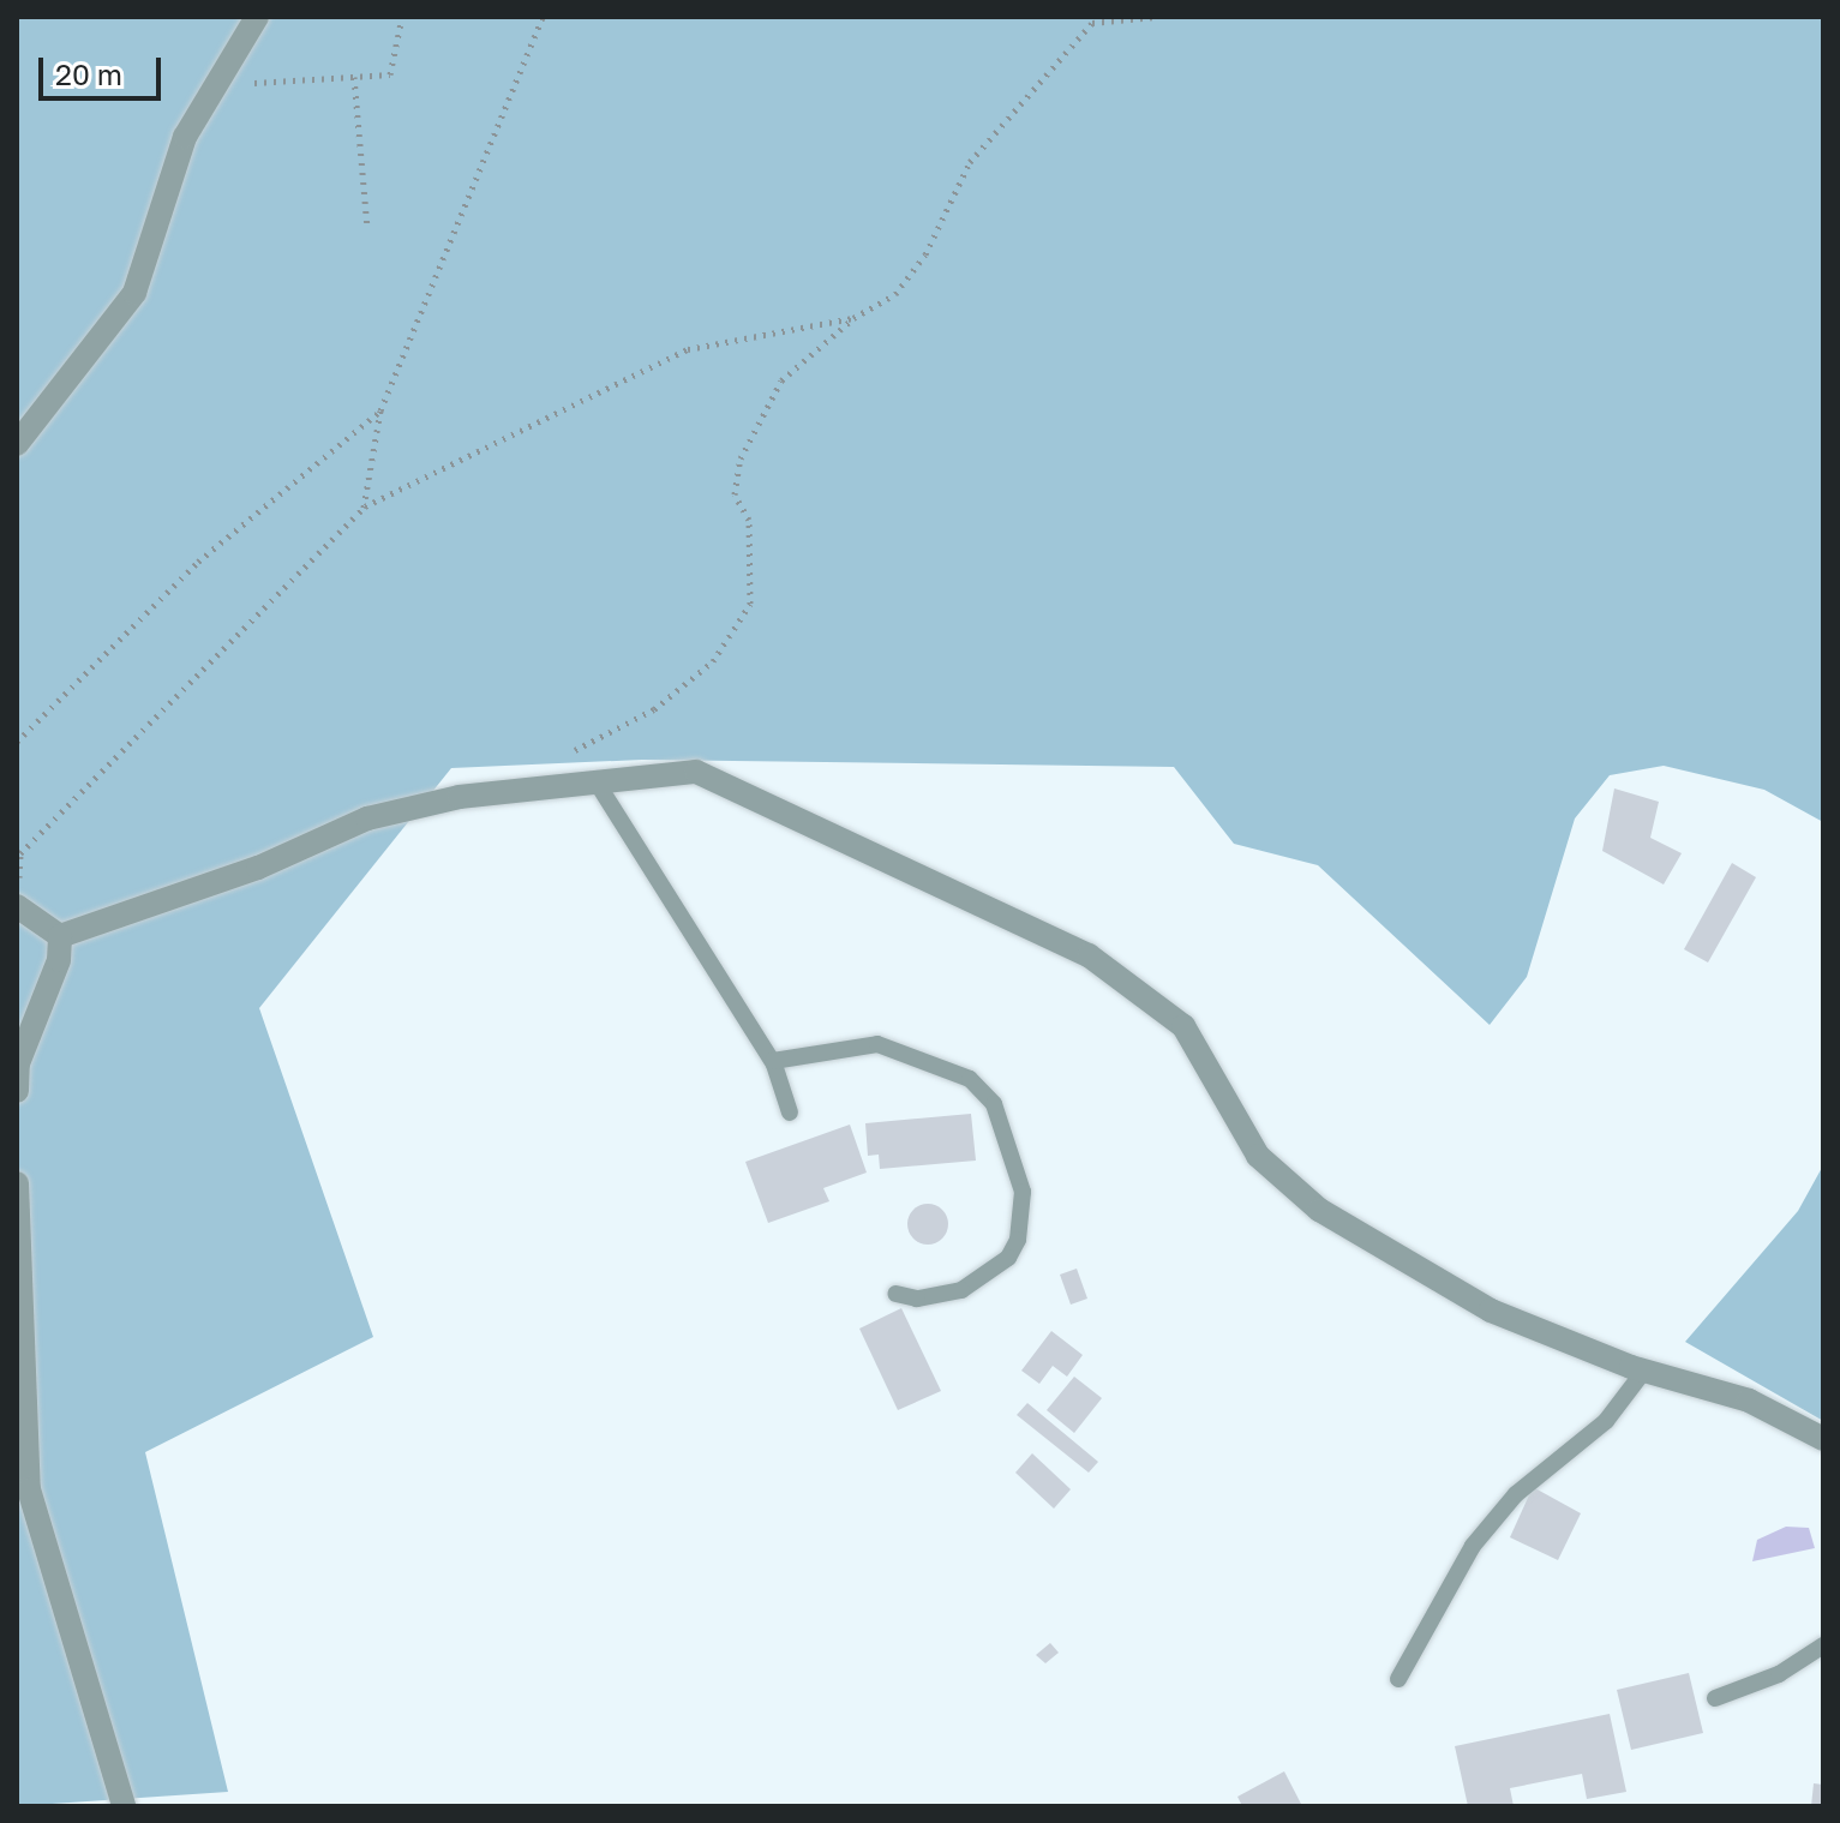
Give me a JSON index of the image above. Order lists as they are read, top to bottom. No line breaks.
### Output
{"scale_bar":"20 m"}
